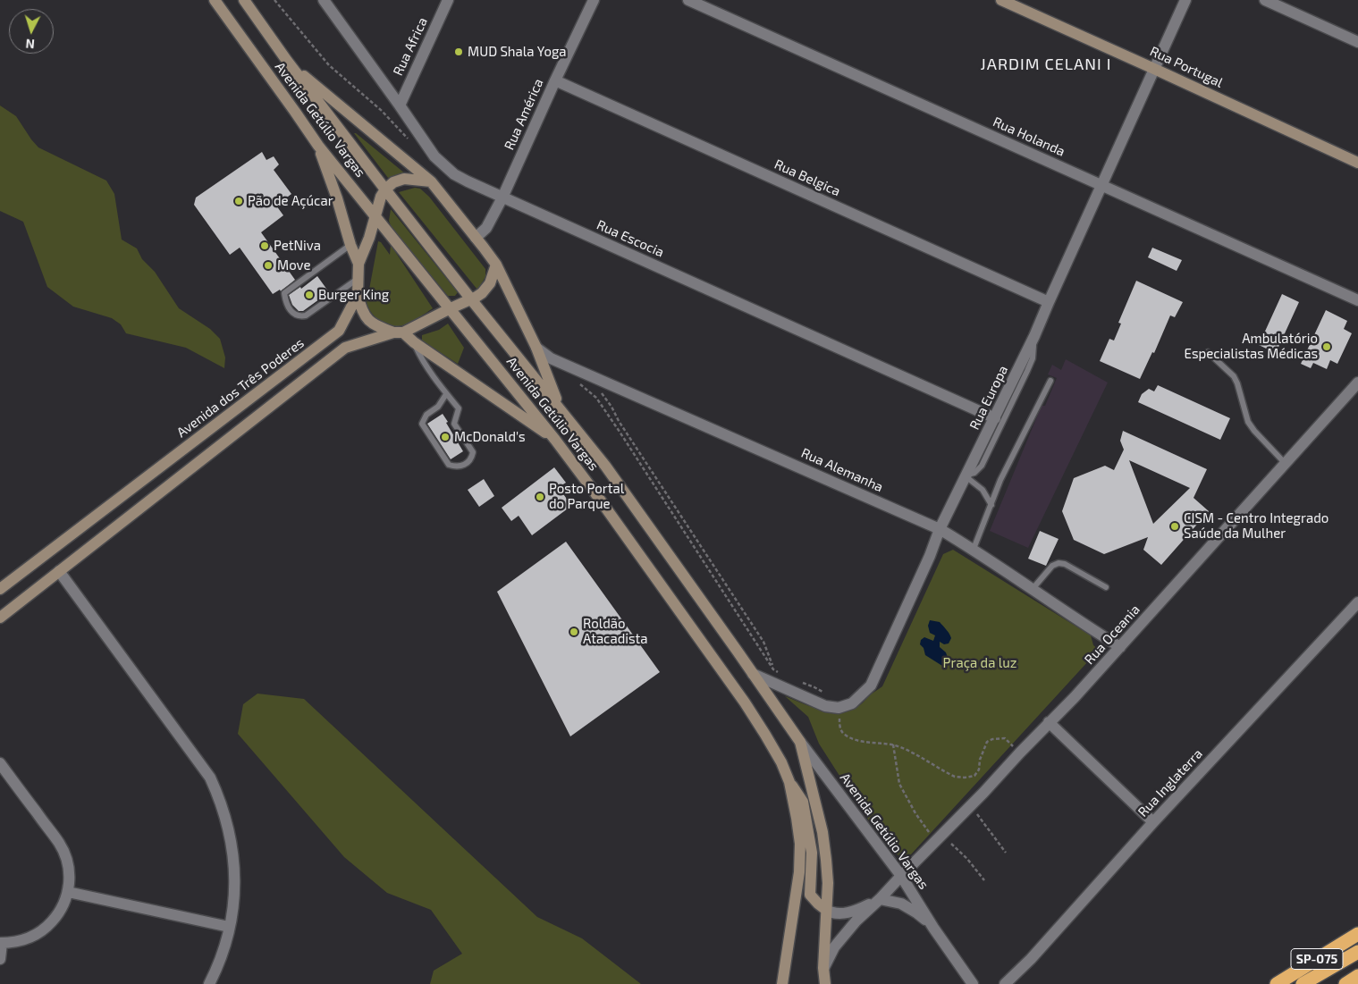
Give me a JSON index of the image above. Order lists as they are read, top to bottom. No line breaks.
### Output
{"streets":{"highway":["SP-075"],"main road":["Rua Portugal","Avenida Getúlio Vargas","Avenida dos Três Poderes"],"street":["Rua Africa","Rua América","Rua Holanda","Rua Belgica","Rua Escocia","Rua Europa","Rua Alemanha","Rua Oceania","Rua Inglaterra"]},"crossings":[["Rua Africa","Rua Escocia"],["Rua Portugal","Rua Europa"],["Rua América","Rua Belgica"],["Rua América","Rua Escocia"],["Avenida Getúlio Vargas","Avenida dos Três Poderes"],["Avenida Getúlio Vargas","Rua Oceania"],["Rua Holanda","Rua Europa"],["Rua Belgica","Rua Europa"],["Rua Escocia","Rua Europa"],["Rua Europa","Rua Alemanha"],["Rua Alemanha","Rua Oceania"]],"districts":["JARDIM CELANI I"],"parks":["Praça da luz"],"places":["MUD Shala Yoga","Pão de Açúcar","PetNiva","Move","Burger King","Ambulatório Especialistas Médicas","McDonald's","Posto Portal do Parque","CISM - Centro Integrado Saúde da Mulher","Roldão Atacadista"],"north":"bottom"}
